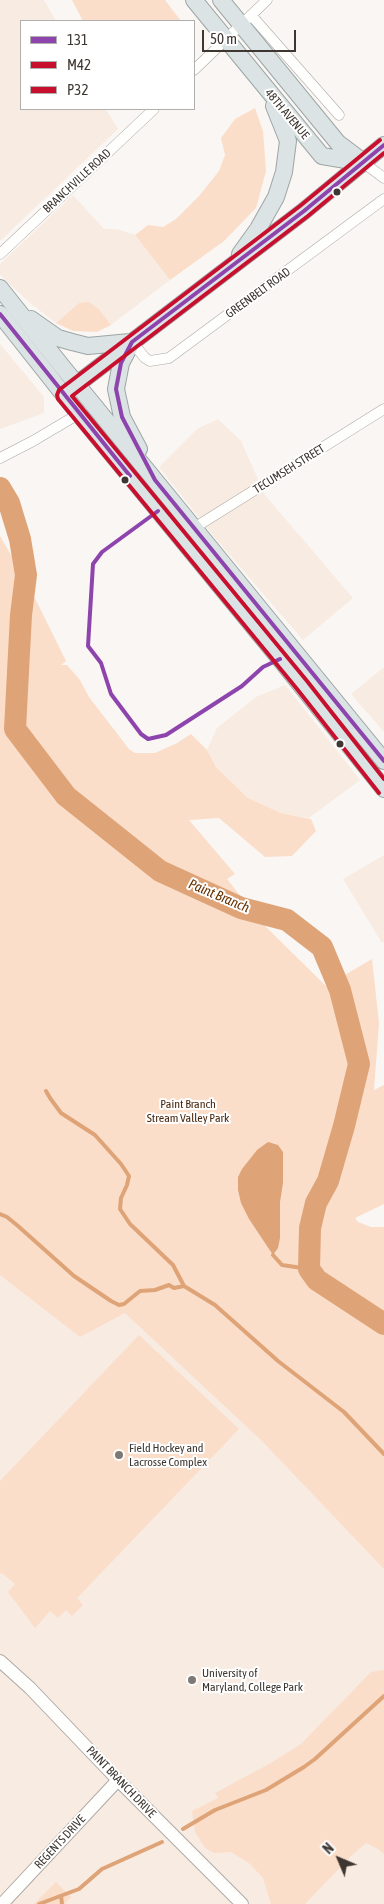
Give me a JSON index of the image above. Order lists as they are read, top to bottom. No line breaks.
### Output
{"streets":{"main road":["48TH AVENUE"],"street":["BRANCHVILLE ROAD","GREENBELT ROAD","TECUMSEH STREET","PAINT BRANCH DRIVE","REGENTS DRIVE"]},"crossings":[["PAINT BRANCH DRIVE","REGENTS DRIVE"]],"water":["Paint Branch"],"parks":["Paint Branch Stream Valley Park"],"places":["Field Hockey and Lacrosse Complex","University of Maryland, College Park"],"lines":["transit line M42","transit line 131","transit line P32"],"legend":["131","M42","P32"],"scale_bar":"50 m","north":"top left"}
